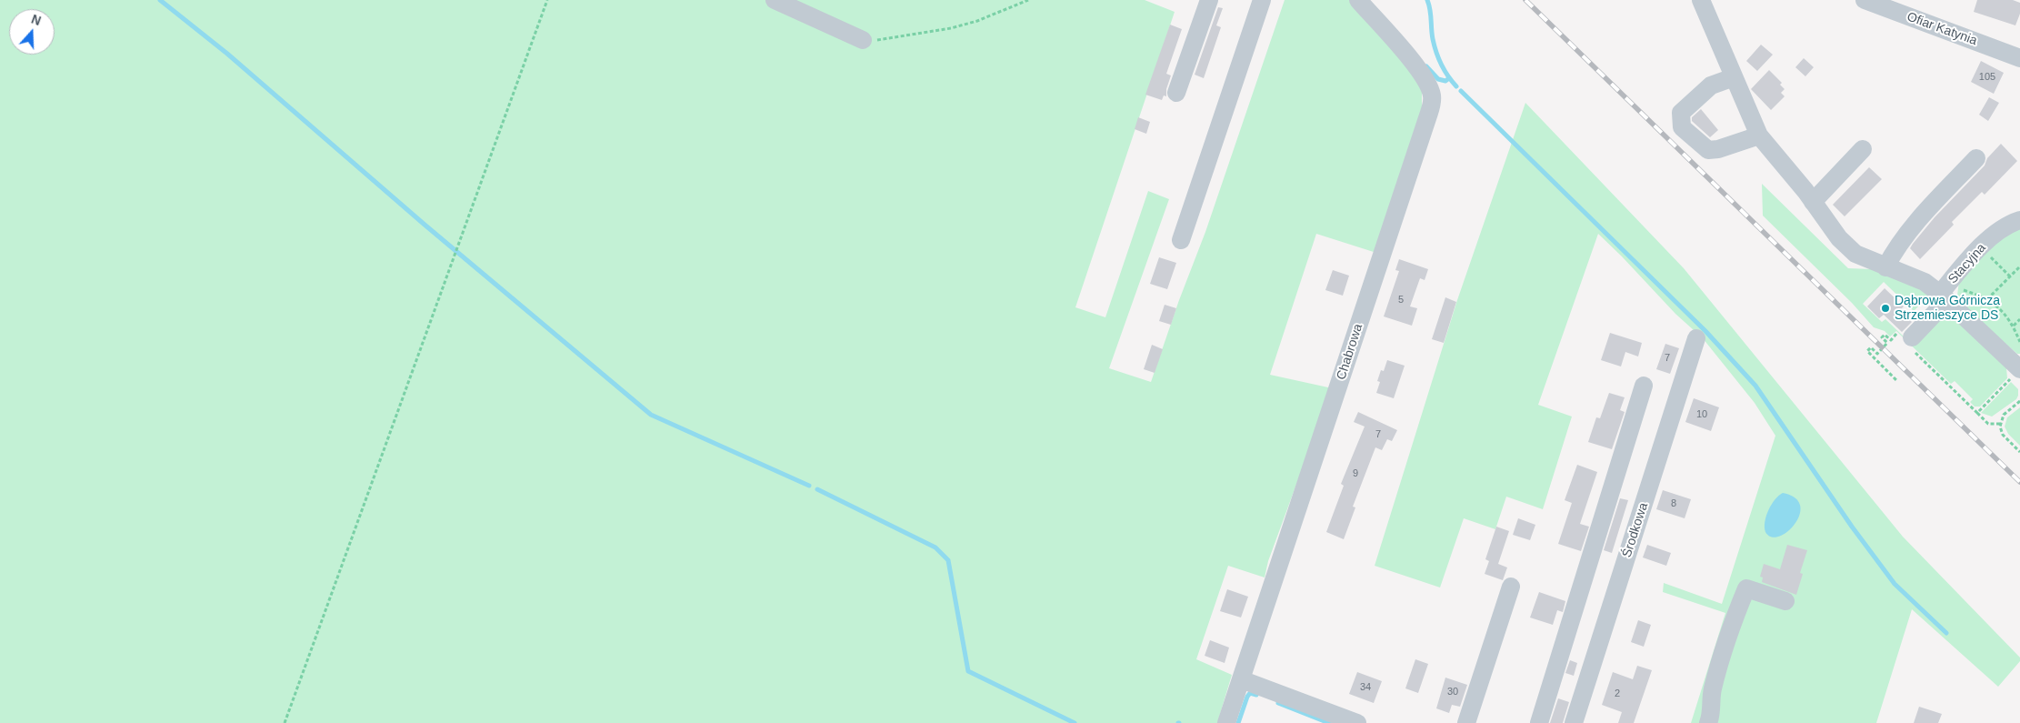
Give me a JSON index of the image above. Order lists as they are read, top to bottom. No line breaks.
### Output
{"streets":{"street":["Ofiar Katynia","Stacyjna","Chabrowa","Środkowa"]},"places":["Dąbrowa Górnicza Strzemieszyce DS"],"house_numbers":["105","5","7","10","7","9","8","34","30","2"],"north":"top"}
